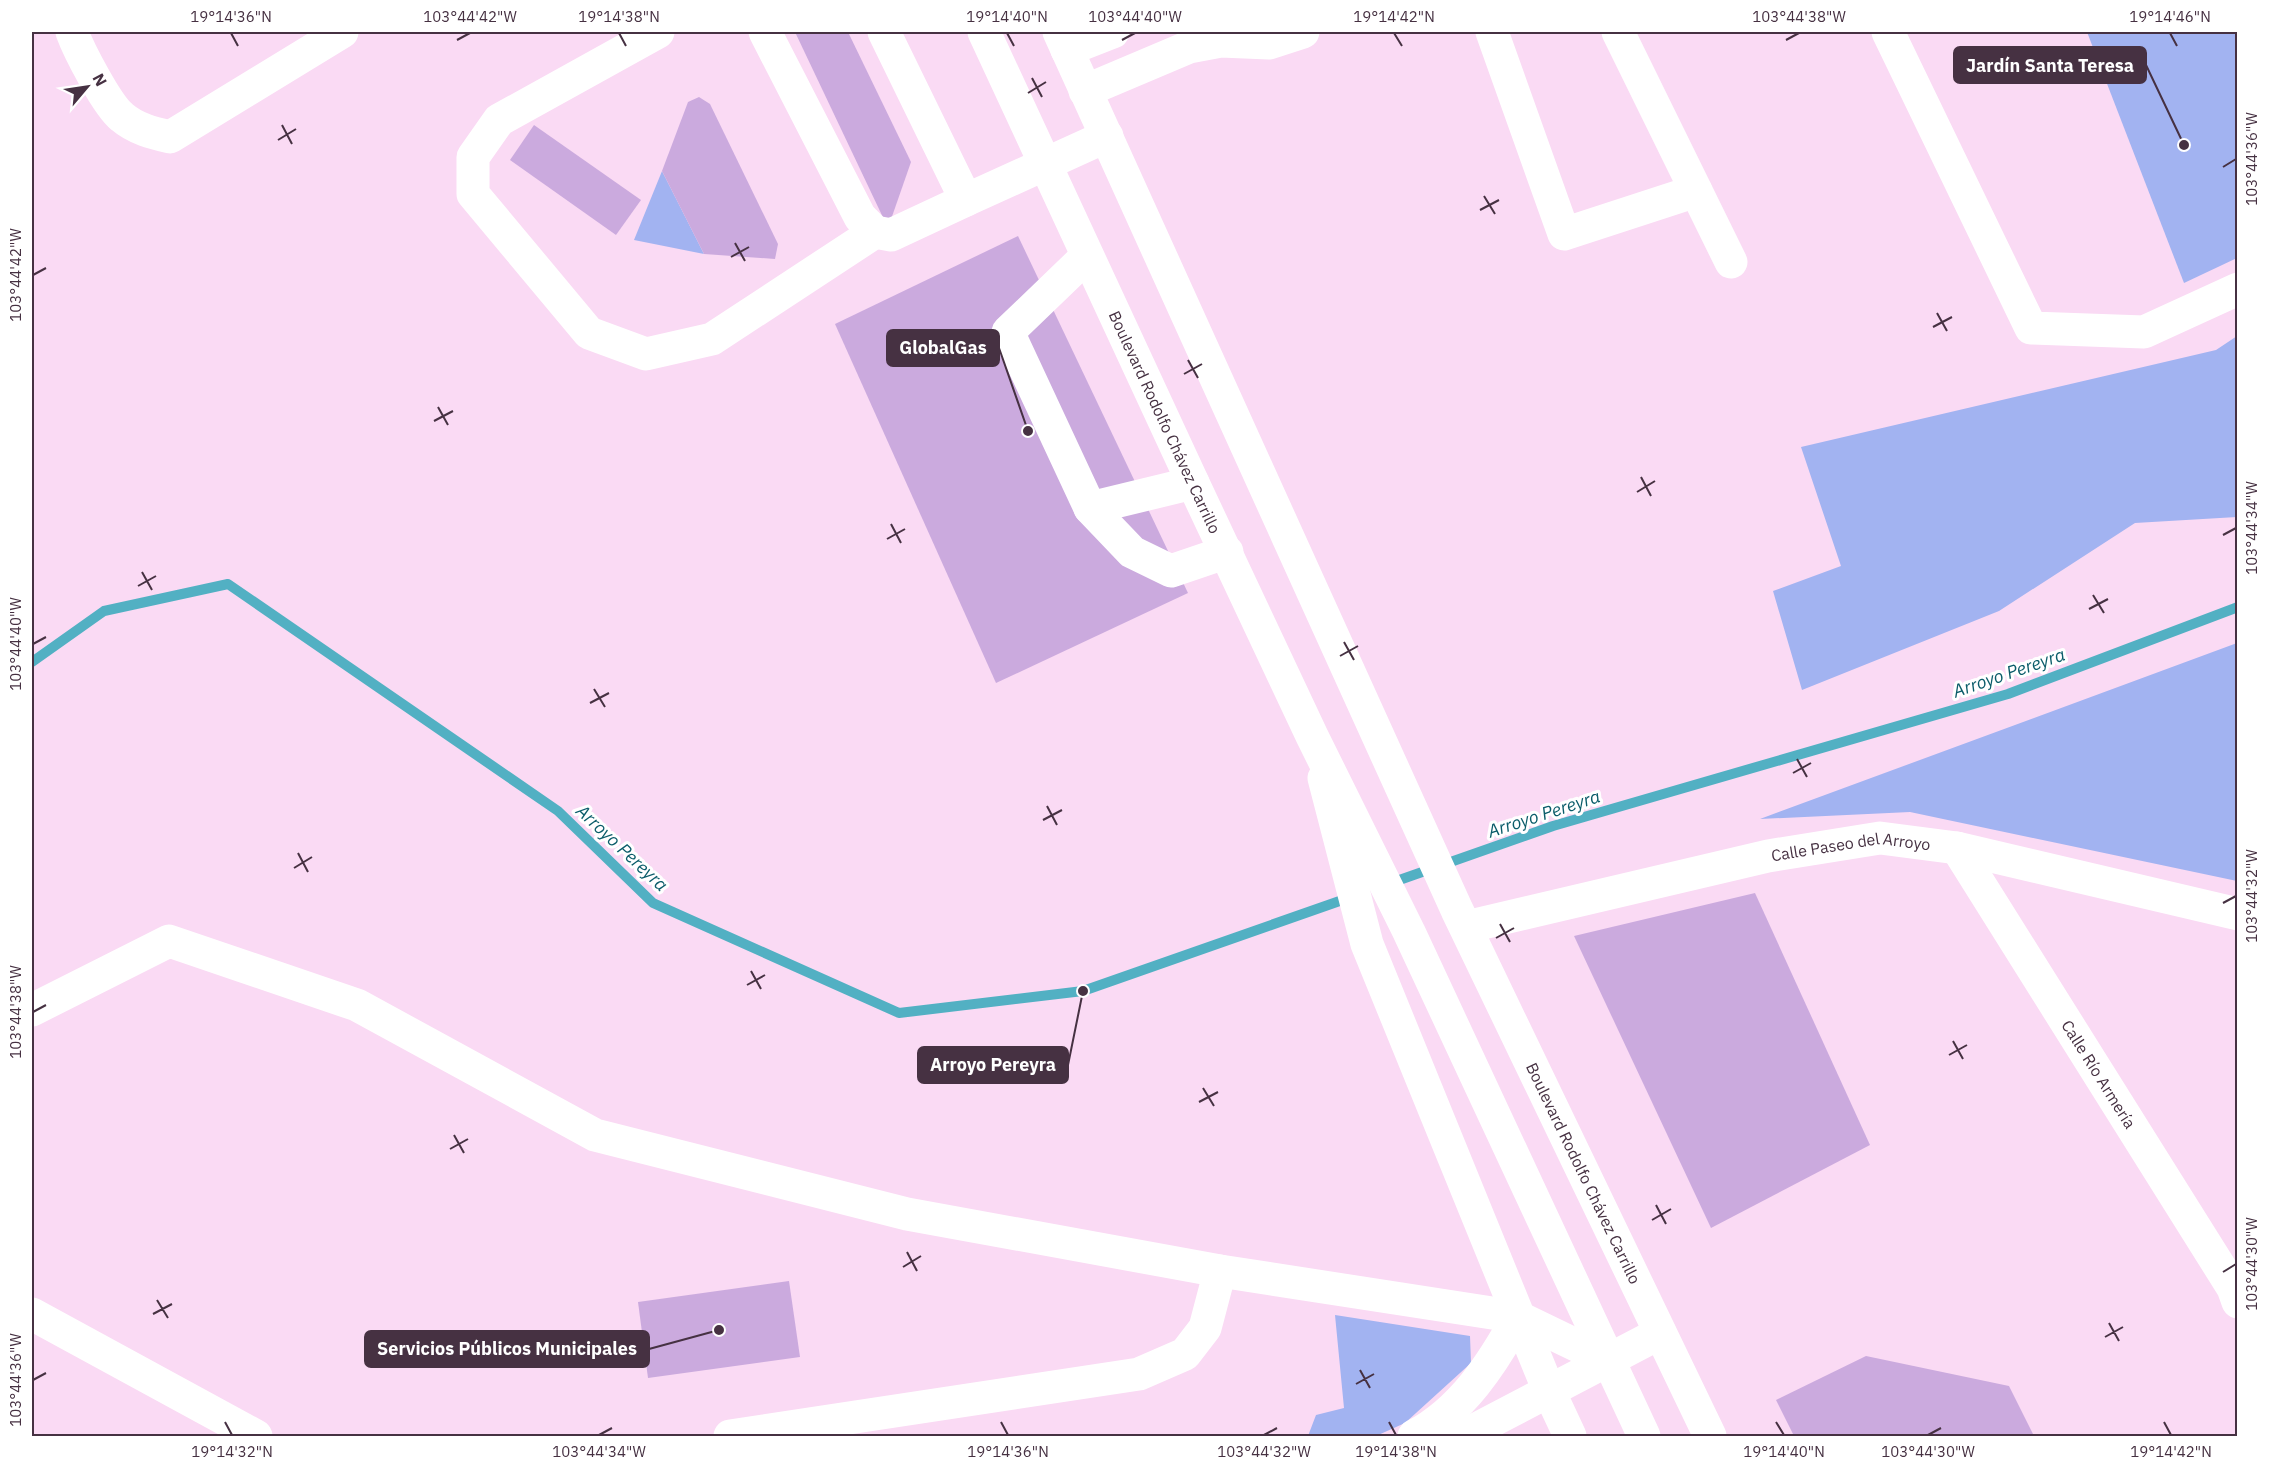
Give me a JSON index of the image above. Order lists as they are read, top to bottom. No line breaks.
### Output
{"streets":{"street":["Boulevard Rodolfo Chávez Carrillo","Calle Paseo del Arroyo","Calle Río Armería"]},"crossings":[["Boulevard Rodolfo Chávez Carrillo","Calle Paseo del Arroyo"],["Calle Paseo del Arroyo","Calle Río Armería"]],"water":["Arroyo Pereyra"],"places":["Jardín Santa Teresa","GlobalGas","Arroyo Pereyra","Servicios Públicos Municipales"],"north":"top right","coordinates":["19°14'36\"N","103°44'42\"W","19°14'38\"N","19°14'40\"N","103°44'40\"W","19°14'42\"N","103°44'38\"W","19°14'46\"N","103°44'36\"W","103°44'34\"W","103°44'32\"W","103°44'30\"W","19°14'32\"N"]}
